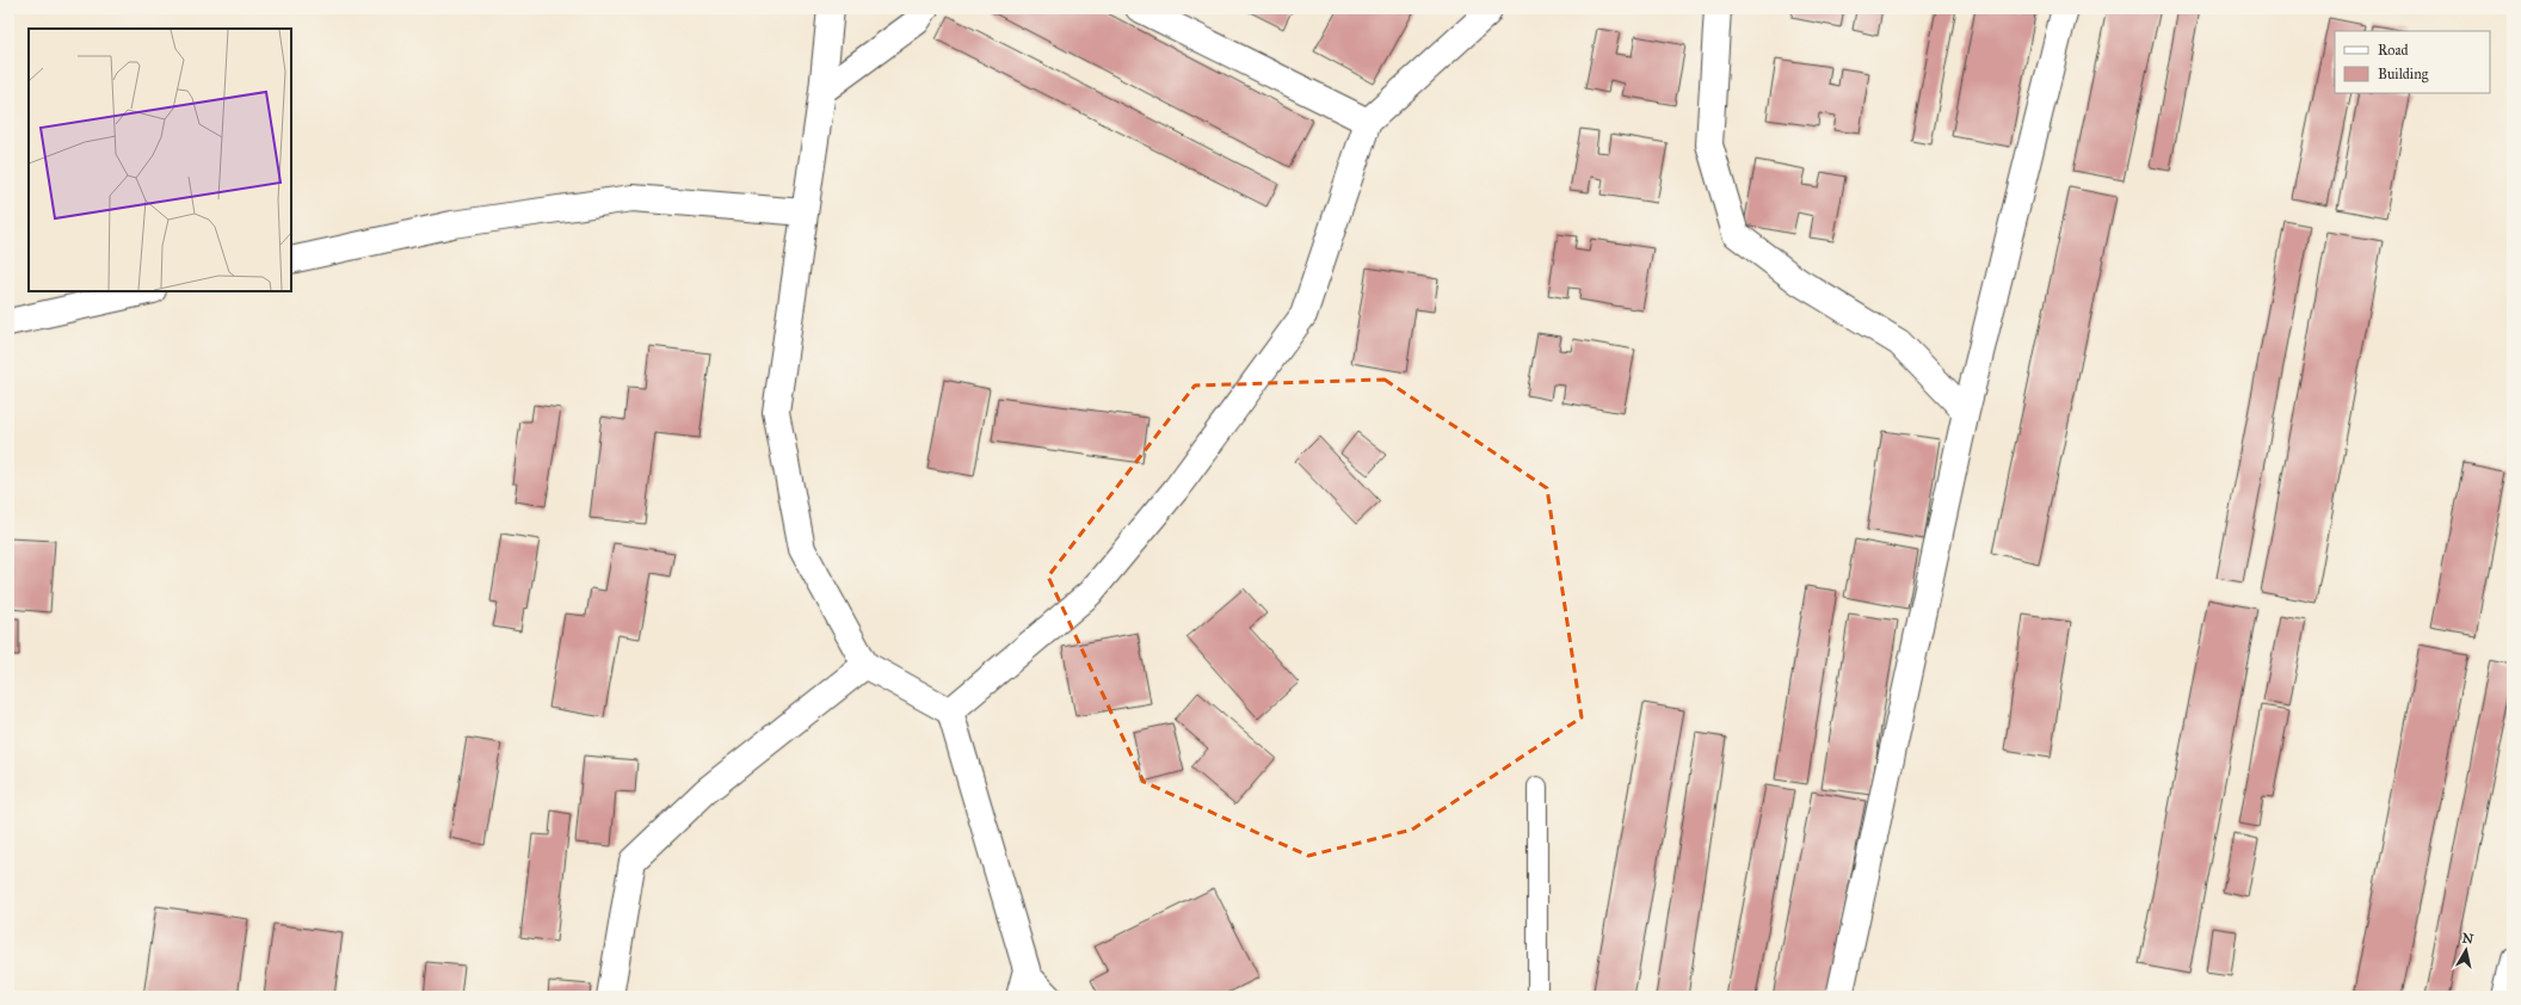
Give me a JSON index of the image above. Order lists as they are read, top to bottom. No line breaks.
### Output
{"legend":["Road","Building"],"north":"top"}
